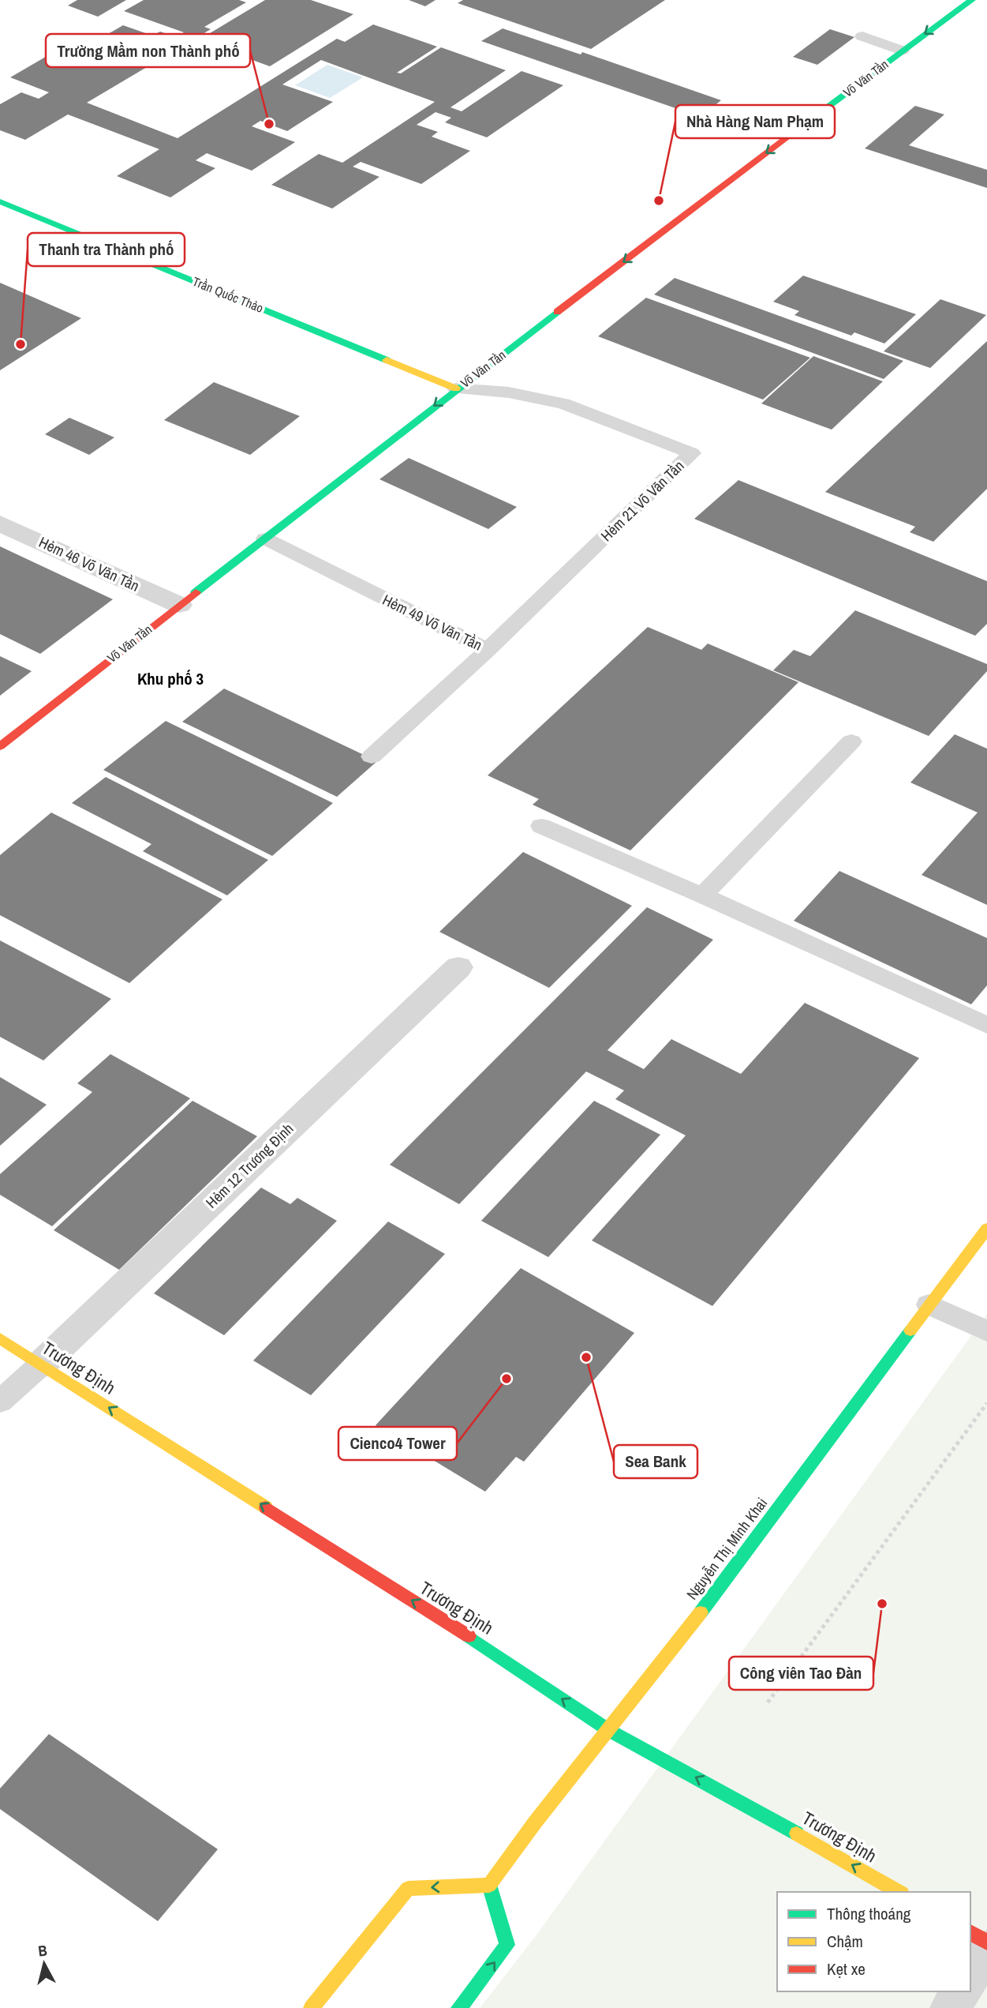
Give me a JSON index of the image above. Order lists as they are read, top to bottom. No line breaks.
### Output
{"streets":{"main road":["Võ Văn Tần","Trần Quốc Thảo","Trương Định","Nguyễn Thị Minh Khai"],"street":["Hẻm 46 Võ Văn Tần","Hẻm 12 Trương Ðịnh"],"lane":["Hẻm 21 Võ Văn Tần","Hẻm 49 Võ Văn Tần"]},"crossings":[["Võ Văn Tần","Trần Quốc Thảo"],["Võ Văn Tần","Hẻm 21 Võ Văn Tần"],["Võ Văn Tần","Hẻm 46 Võ Văn Tần"],["Võ Văn Tần","Hẻm 49 Võ Văn Tần"],["Trần Quốc Thảo","Hẻm 21 Võ Văn Tần"],["Hẻm 21 Võ Văn Tần","Hẻm 49 Võ Văn Tần"],["Hẻm 12 Trương Ðịnh","Trương Định"],["Trương Định","Nguyễn Thị Minh Khai"]],"one_way":["Võ Văn Tần","Trương Định"],"districts":["Khu phố 3"],"places":["Trường Mầm non Thành phố","Nhà Hàng Nam Phạm","Thanh tra Thành phố","Sea Bank","Cienco4 Tower","Công viên Tao Đàn"],"legend":["Thông thoáng","Chậm","Kẹt xe"],"north":"top"}
